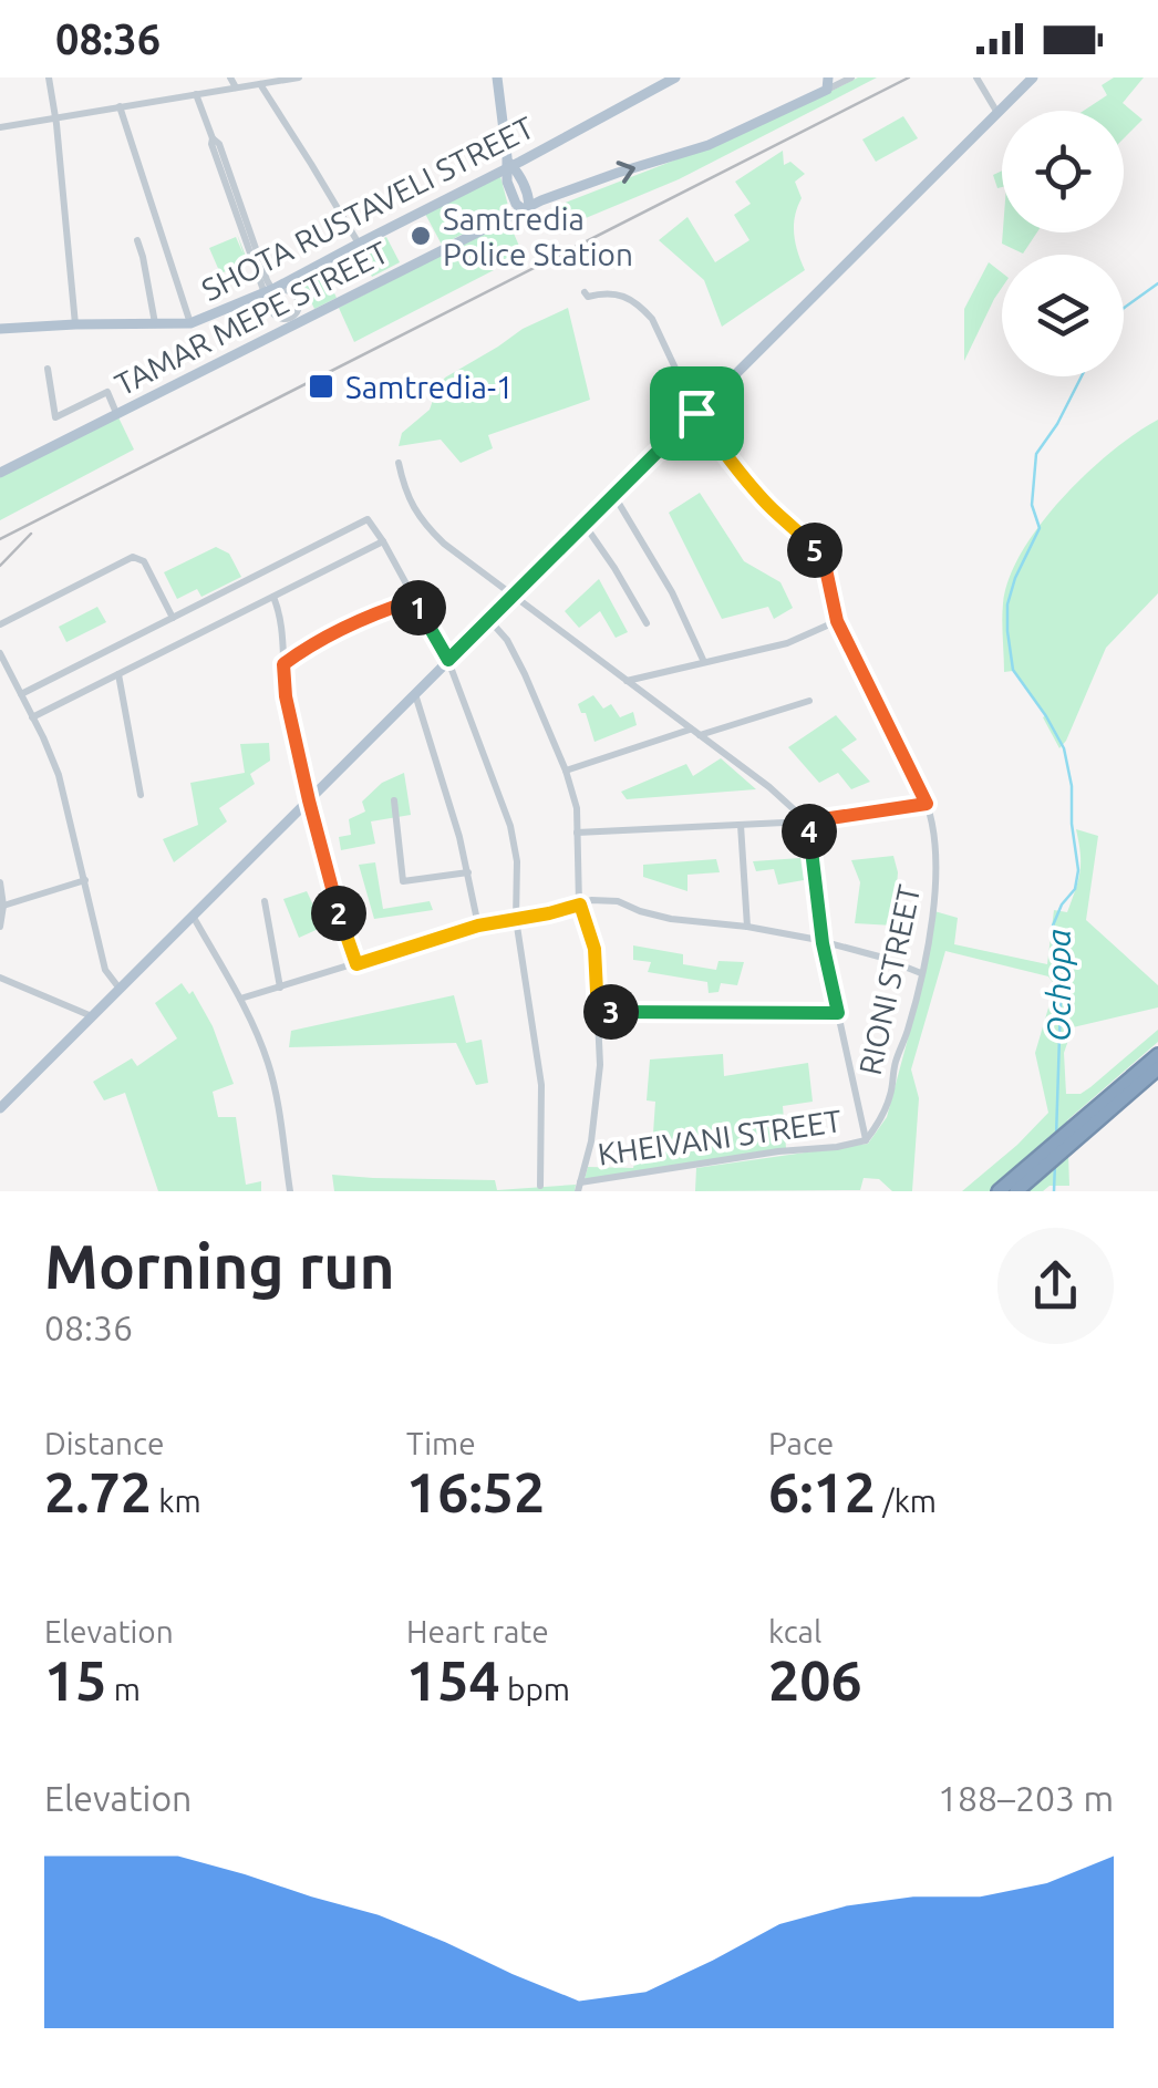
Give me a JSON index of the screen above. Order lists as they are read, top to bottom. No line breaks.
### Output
{"streets":{"main road":["SHOTA RUSTAVELI STREET","TAMAR MEPE STREET"],"street":["RIONI STREET","KHEIVANI STREET"]},"crossings":[["RIONI STREET","KHEIVANI STREET"]],"one_way":["TAMAR MEPE STREET"],"water":["Ochopa"],"places":{"other":["Samtredia Police Station"],"transit":["Samtredia-1"]},"page":{"status":"08:36","pins":["5","1","4","2","3"],"heading":["Morning run","08:36"],"stats":[["Distance","2.72 km"],["Time","16:52"],["Pace","6:12 /km"],["Elevation","15 m"],["Heart rate","154 bpm"],["kcal","206"]],"chart":["Elevation","188–203 m"]}}
